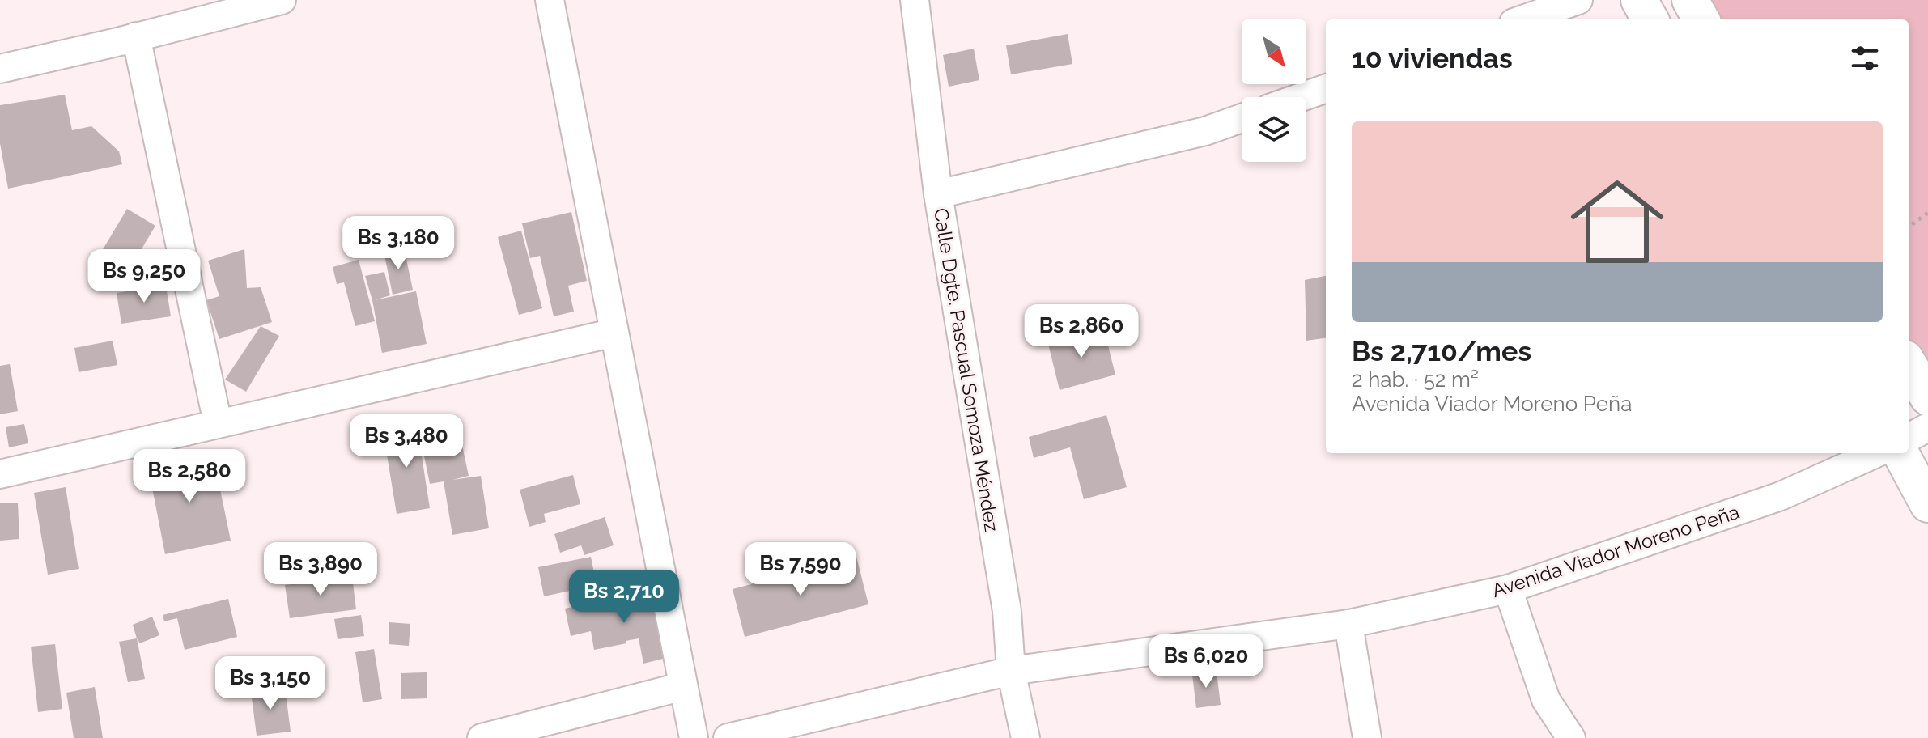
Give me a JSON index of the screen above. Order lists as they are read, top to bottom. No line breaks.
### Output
{"streets":{"street":["Calle Dgte. Pascual Somoza Méndez","Avenida Viador Moreno Peña"]},"crossings":[["Calle Dgte. Pascual Somoza Méndez","Avenida Viador Moreno Peña"]],"north":"bottom right","page":{"heading":"10 viviendas","list":[{"name":"Bs 2,710/mes","note":"2 hab. · 52 m² · Avenida Viador Moreno Peña"}],"price":["Bs 3,180","Bs 9,250","Bs 2,860","Bs 3,480","Bs 2,580","Bs 3,890","Bs 7,590","Bs 2,710","Bs 6,020","Bs 3,150"]}}
